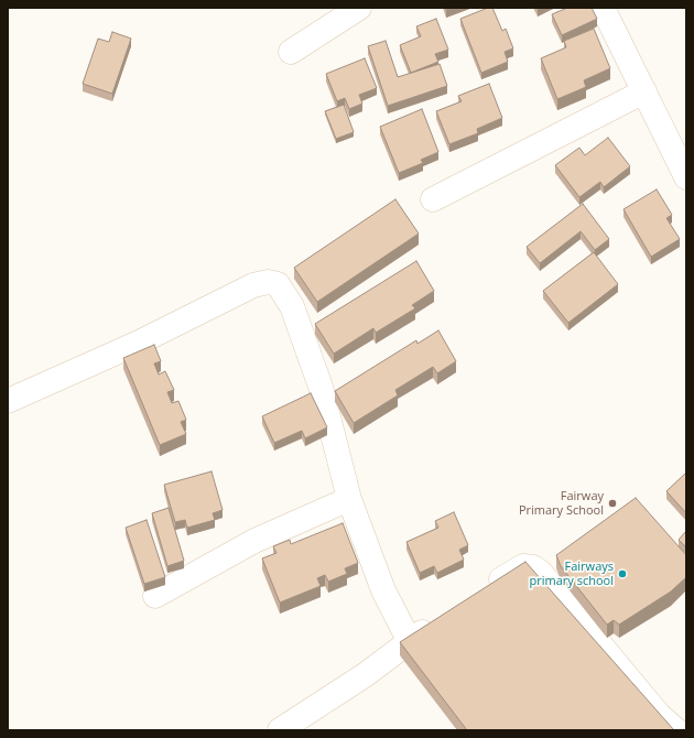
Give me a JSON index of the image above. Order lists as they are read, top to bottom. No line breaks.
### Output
{"places":["Fairway Primary School","Fairways primary school"]}
